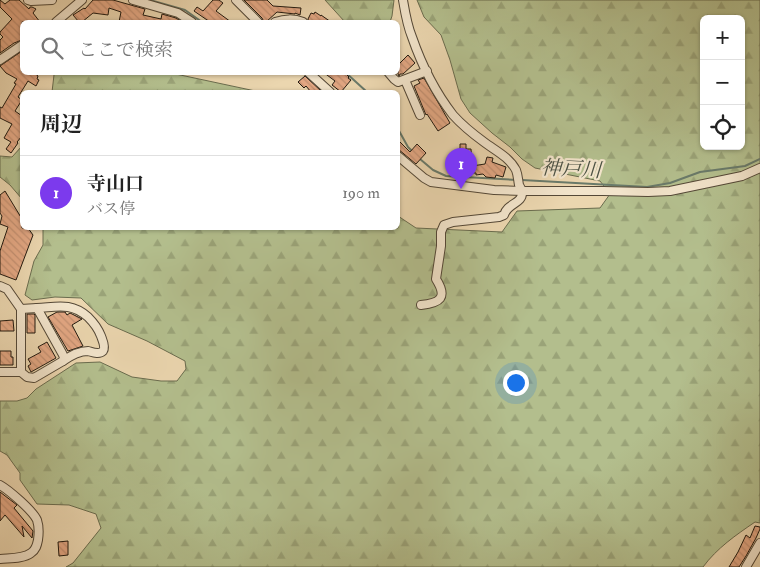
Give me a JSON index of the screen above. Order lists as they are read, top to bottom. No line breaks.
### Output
{"water":["神戸川"],"page":{"map_buttons":["+","−"],"search":"ここで検索","heading":"周辺","pins":"1","list":[{"mark":"1","name":"寺山口","note":"バス停","value":"190 m"}]}}
